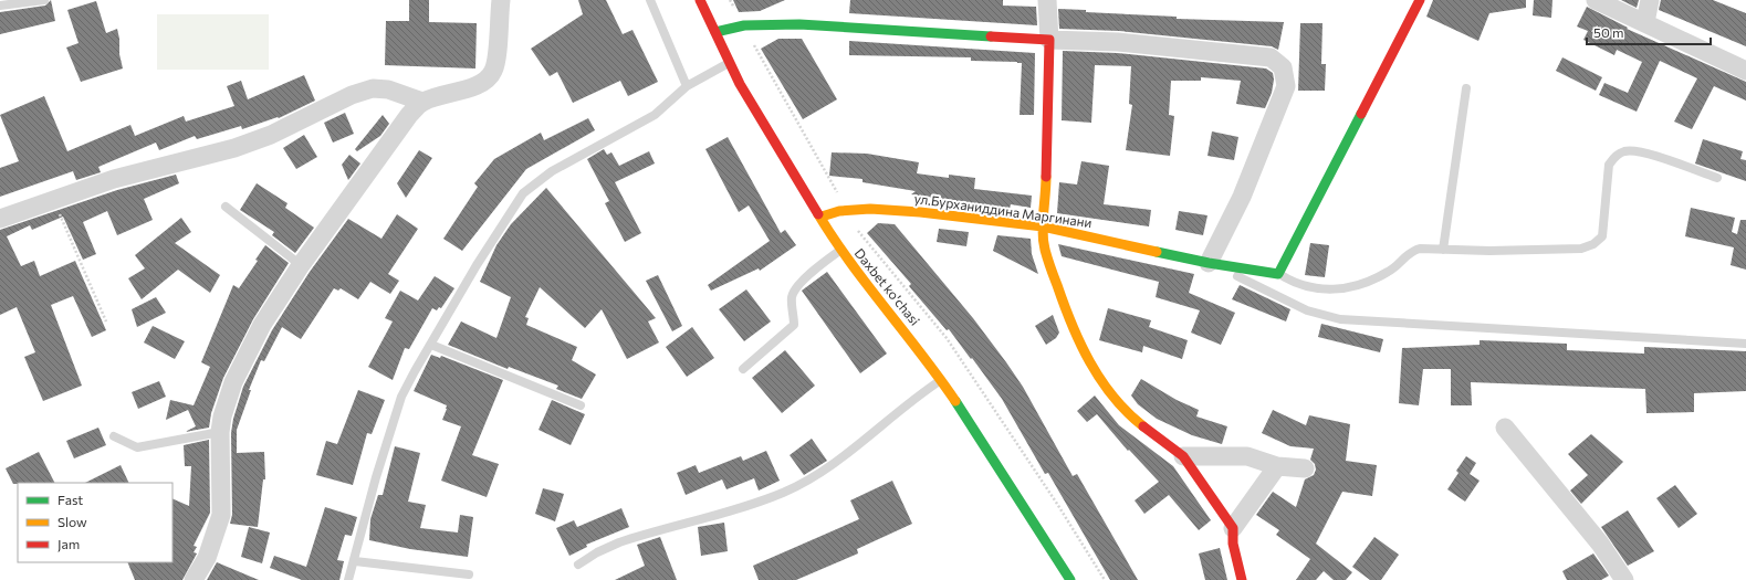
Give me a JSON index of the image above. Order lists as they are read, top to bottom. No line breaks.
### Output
{"streets":{"street":["ул.Бурханиддина Маргинани","Daxbet ko'chasi"]},"crossings":[["ул.Бурханиддина Маргинани","Daxbet ko'chasi"]],"legend":["Fast","Slow","Jam"],"scale_bar":"50 m"}
